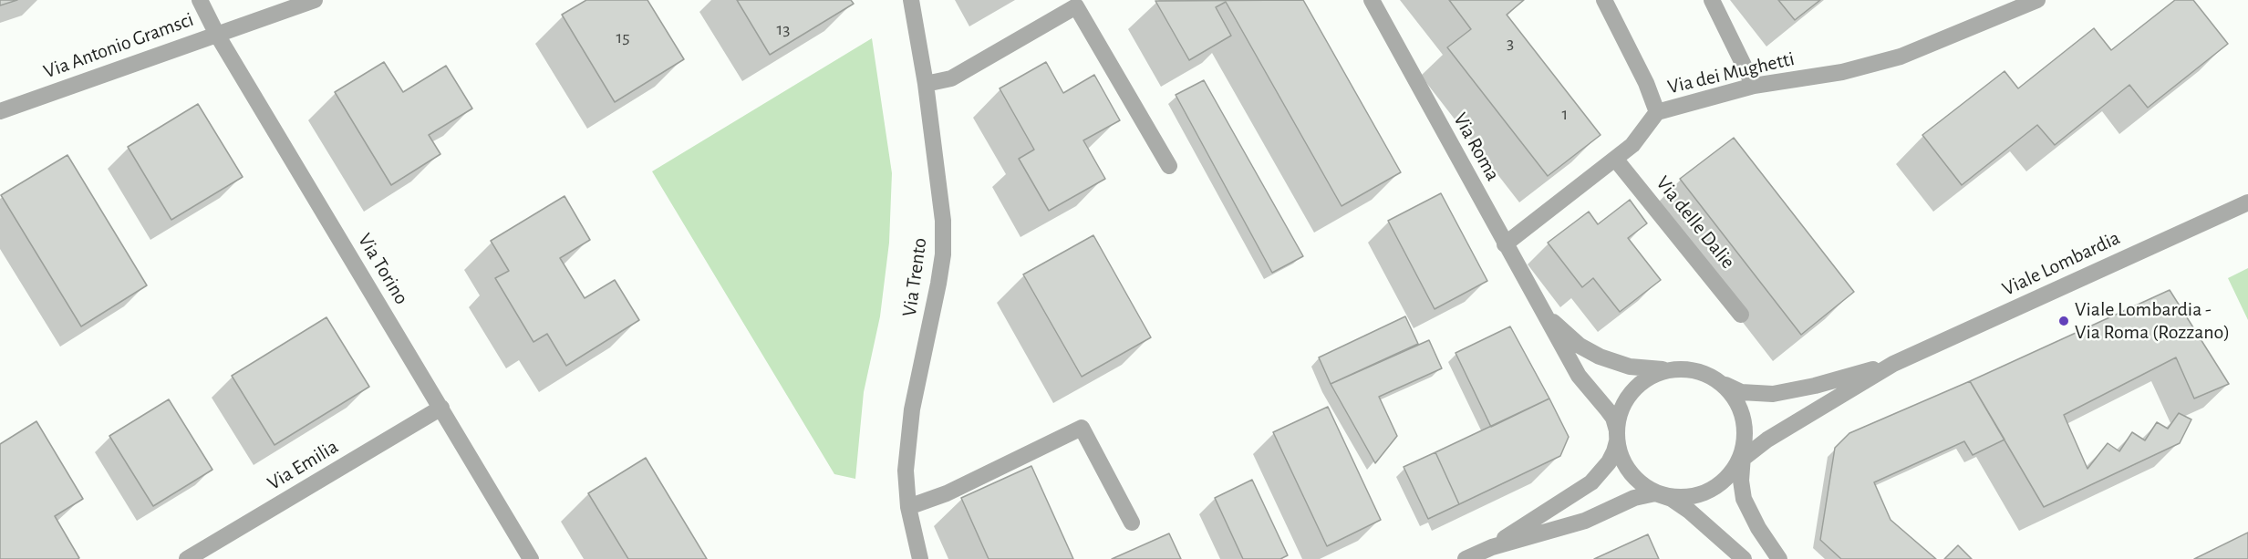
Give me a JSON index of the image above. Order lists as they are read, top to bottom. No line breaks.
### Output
{"streets":{"street":["Via Antonio Gramsci","Via dei Mughetti","Via Roma","Via delle Dalie","Viale Lombardia","Via Torino","Via Trento","Via Emilia"]},"crossings":[["Via Antonio Gramsci","Via Torino"],["Via dei Mughetti","Via Roma"],["Via dei Mughetti","Via delle Dalie"],["Via Roma","Viale Lombardia"],["Via Torino","Via Emilia"]],"places":["Viale Lombardia - Via Roma (Rozzano)"],"house_numbers":["13","15","3","1"]}
